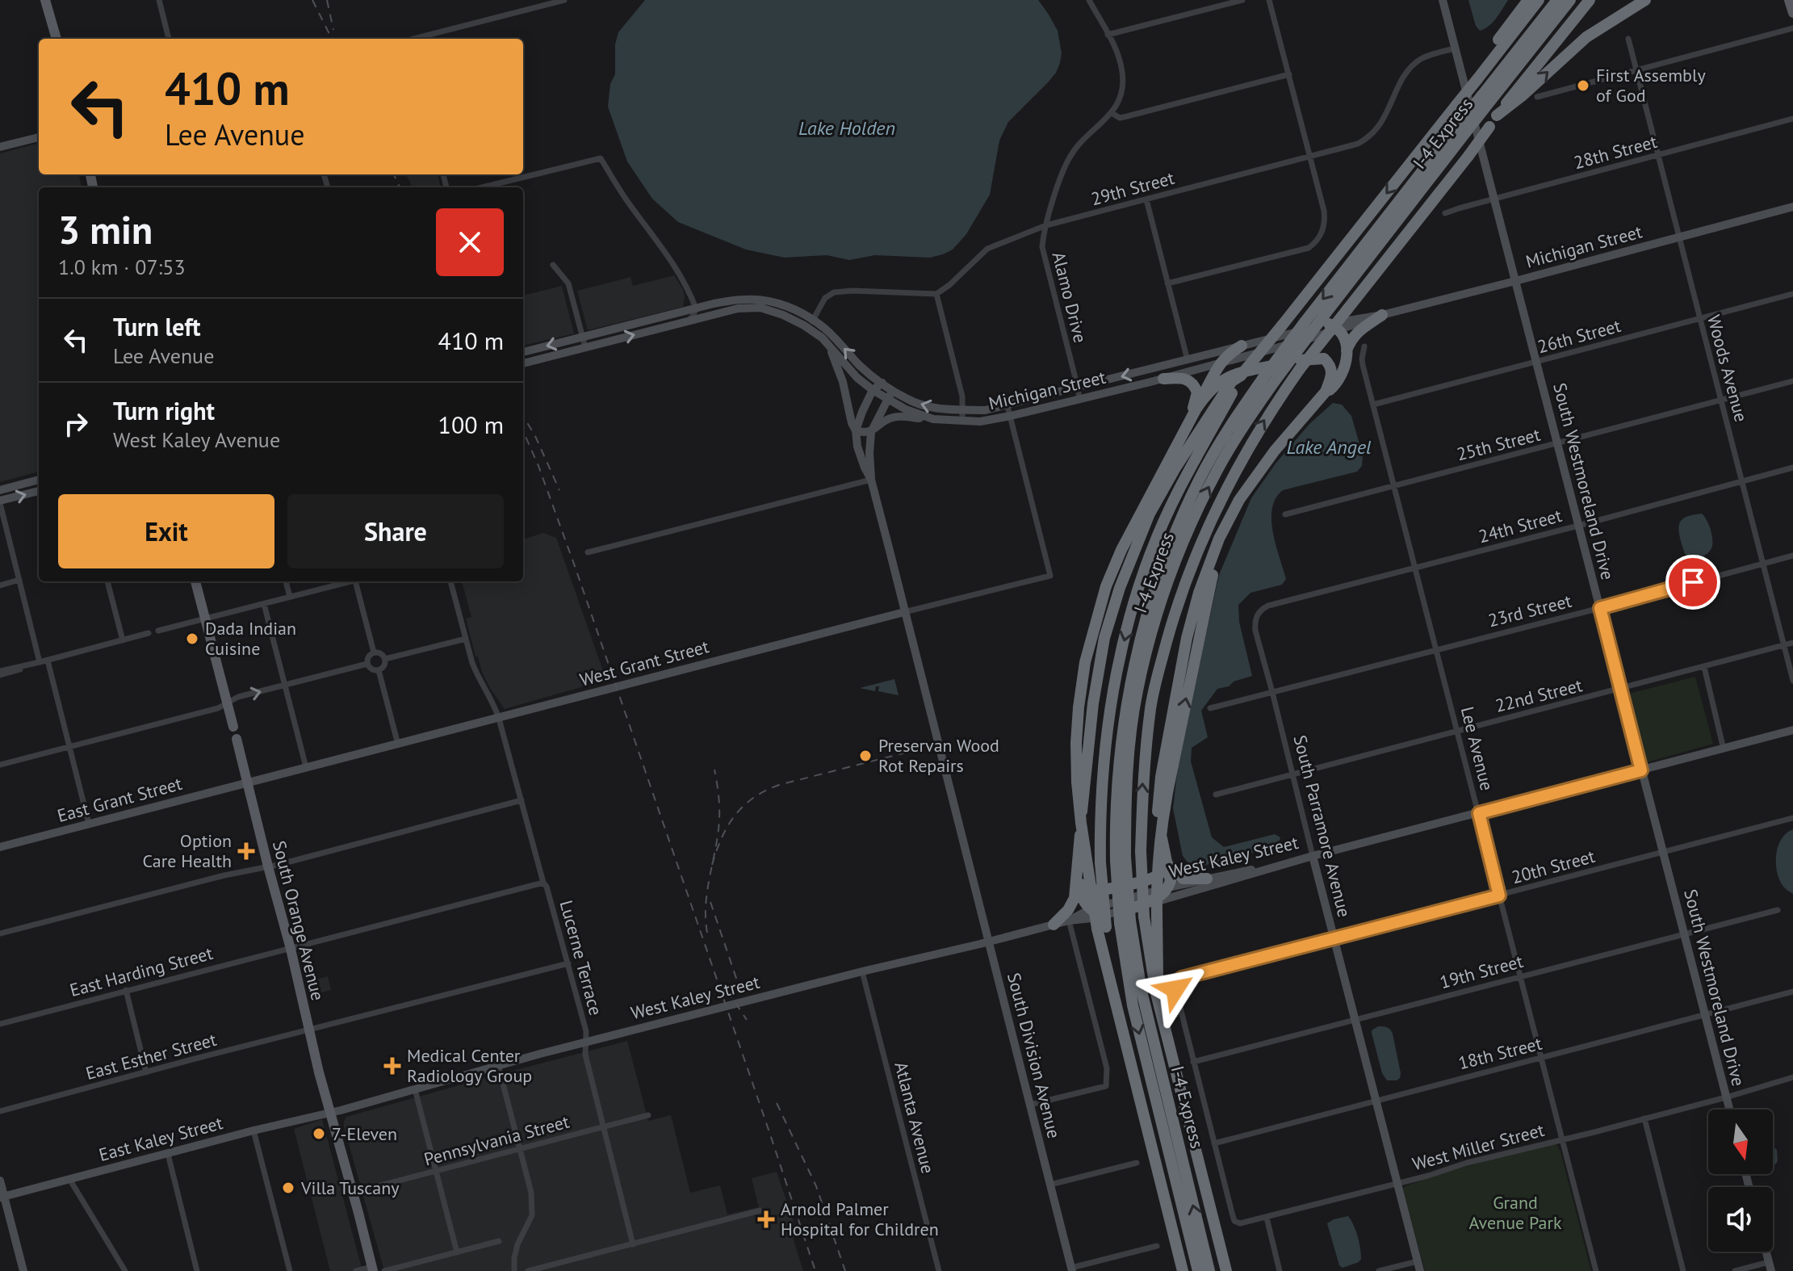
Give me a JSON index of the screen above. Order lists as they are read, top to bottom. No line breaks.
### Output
{"streets":{"highway":["I-4 Express"],"main road":["South Orange Avenue"],"street":["28th Street","29th Street","Michigan Street","Alamo Drive","26th Street","Woods Avenue","25th Street","South Westmoreland Drive","24th Street","23rd Street","West Grant Street","22nd Street","Lee Avenue","East Grant Street","South Parramore Avenue","West Kaley Street","20th Street","Lucerne Terrace","East Harding Street","19th Street","18th Street","South Division Avenue","East Esther Street","Atlanta Avenue","East Kaley Street","Pennsylvania Street","West Miller Street"]},"crossings":[["I-4 Express","Michigan Street"],["28th Street","Woods Avenue"],["28th Street","South Westmoreland Drive"],["29th Street","Alamo Drive"],["29th Street","South Westmoreland Drive"],["Michigan Street","Alamo Drive"],["Michigan Street","Woods Avenue"],["Michigan Street","South Westmoreland Drive"],["Michigan Street","West Grant Street"],["Michigan Street","South Division Avenue"],["26th Street","Woods Avenue"],["26th Street","South Westmoreland Drive"],["26th Street","Lee Avenue"],["Woods Avenue","25th Street"],["Woods Avenue","24th Street"],["Woods Avenue","23rd Street"],["Woods Avenue","22nd Street"],["25th Street","South Westmoreland Drive"],["25th Street","Lee Avenue"],["South Westmoreland Drive","24th Street"],["South Westmoreland Drive","23rd Street"],["South Westmoreland Drive","22nd Street"],["South Westmoreland Drive","20th Street"],["South Westmoreland Drive","19th Street"],["South Westmoreland Drive","18th Street"],["South Westmoreland Drive","West Miller Street"],["24th Street","Lee Avenue"],["24th Street","South Parramore Avenue"],["23rd Street","Lee Avenue"],["23rd Street","South Parramore Avenue"],["West Grant Street","East Grant Street"],["West Grant Street","South Orange Avenue"],["West Grant Street","Lucerne Terrace"],["West Grant Street","South Division Avenue"],["22nd Street","Lee Avenue"],["22nd Street","South Parramore Avenue"],["Lee Avenue","20th Street"],["Lee Avenue","19th Street"],["Lee Avenue","18th Street"],["Lee Avenue","West Miller Street"],["East Grant Street","South Orange Avenue"],["South Parramore Avenue","West Kaley Street"],["South Parramore Avenue","20th Street"],["South Parramore Avenue","19th Street"],["South Parramore Avenue","18th Street"],["South Parramore Avenue","West Miller Street"],["West Kaley Street","South Orange Avenue"],["West Kaley Street","Lucerne Terrace"],["West Kaley Street","South Division Avenue"],["West Kaley Street","Atlanta Avenue"],["West Kaley Street","East Kaley Street"],["20th Street","19th Street"],["South Orange Avenue","East Harding Street"],["South Orange Avenue","East Esther Street"],["South Orange Avenue","East Kaley Street"],["South Orange Avenue","Pennsylvania Street"],["Lucerne Terrace","East Harding Street"],["Lucerne Terrace","East Esther Street"],["Lucerne Terrace","Pennsylvania Street"],["18th Street","West Miller Street"]],"water":["Lake Holden","Lake Angel"],"parks":["Grand Avenue Park"],"places":{"other":["First Assembly of God","Dada Indian Cuisine","Preservan Wood Rot Repairs","7-Eleven","Villa Tuscany"],"health":["Option Care Health","Medical Center Radiology Group","Arnold Palmer Hospital for Children"]},"north":"bottom","page":{"turn":["410 m","Lee Avenue"],"heading":["3 min","1.0 km · 07:53"],"list":[{"name":"Turn left","note":"Lee Avenue","value":"410 m"},{"name":"Turn right","note":"West Kaley Avenue","value":"100 m"}],"buttons":["Exit","Share"]}}
